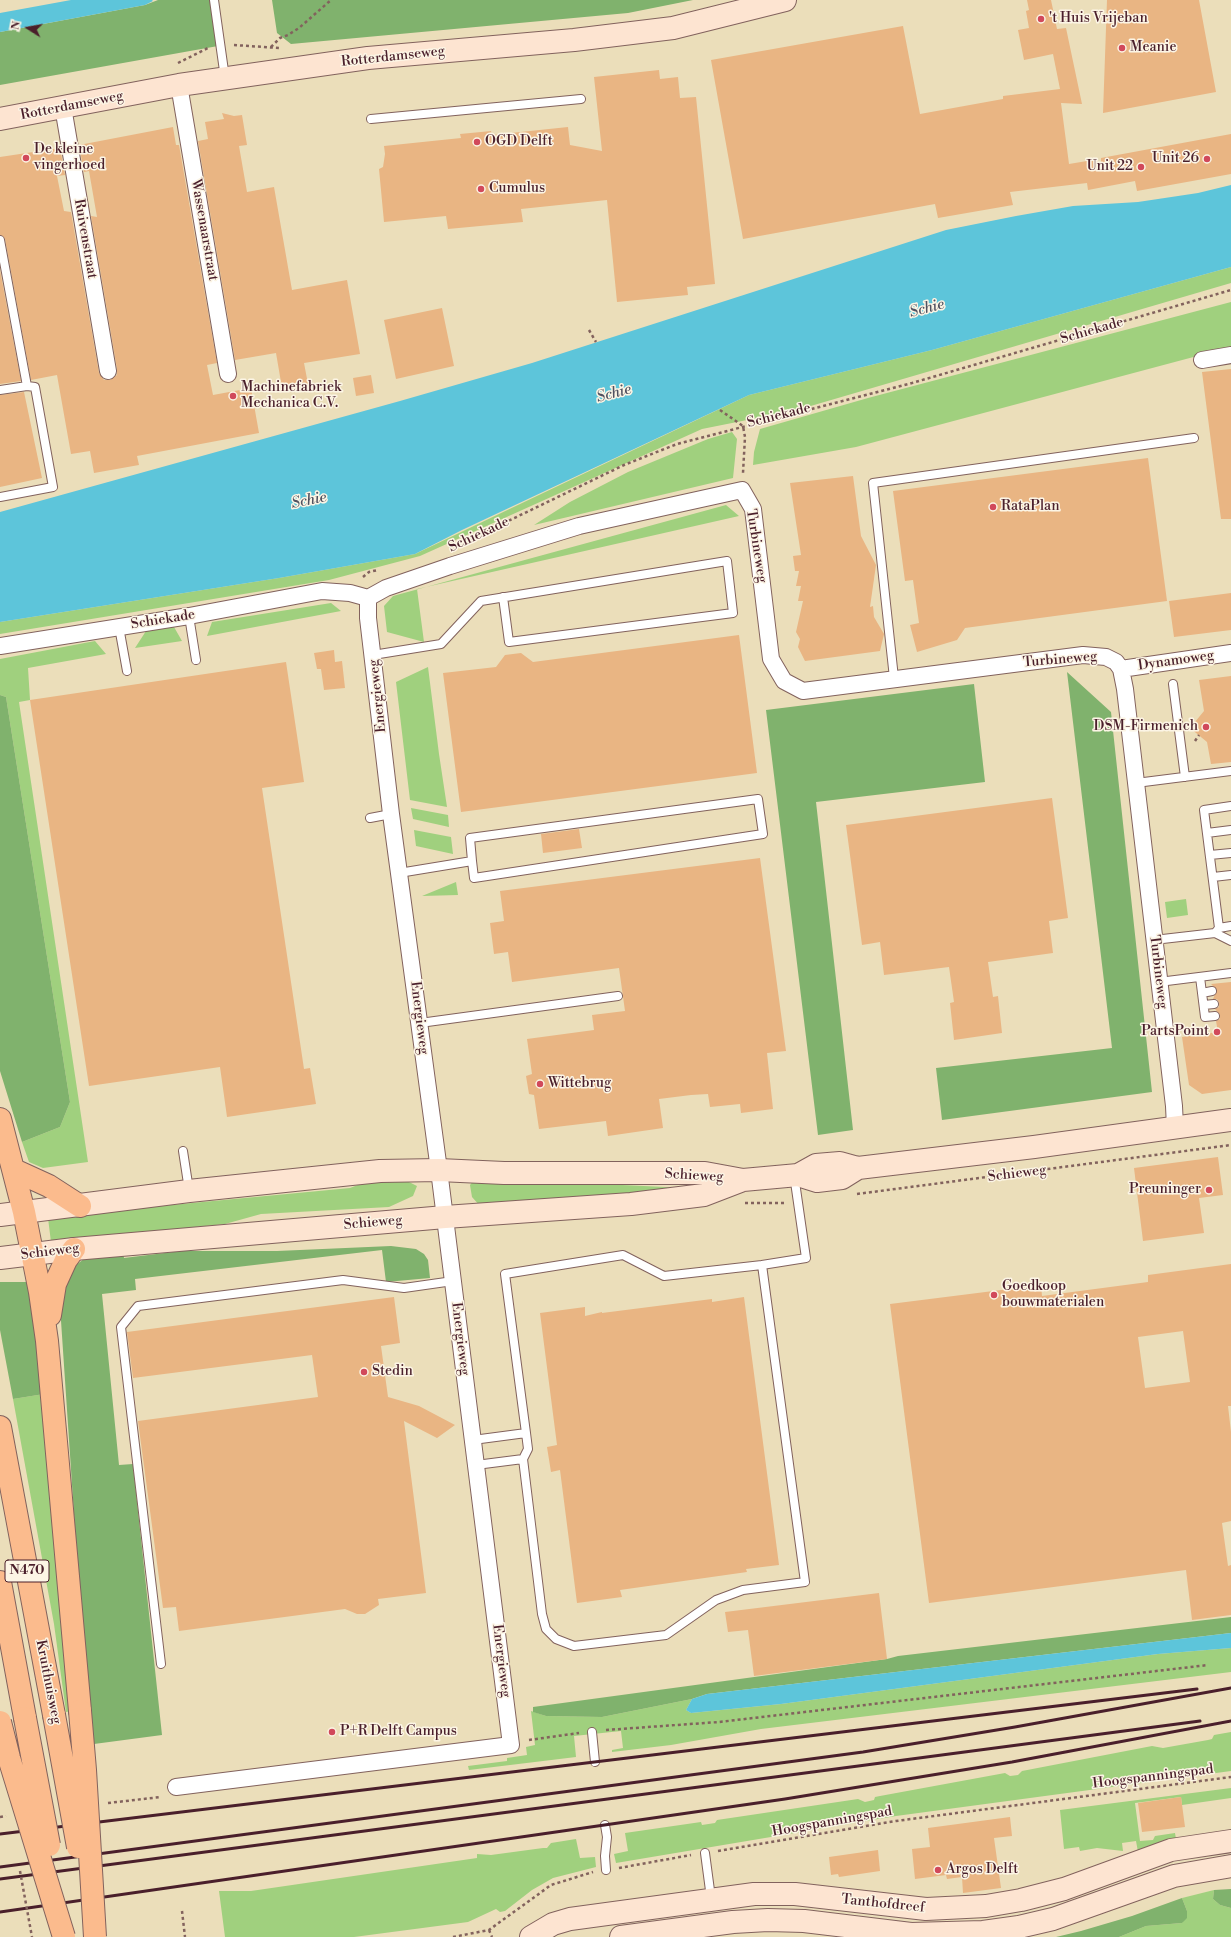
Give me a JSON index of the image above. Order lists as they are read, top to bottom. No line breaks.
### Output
{"streets":{"highway":["N470","Kruithuisweg"],"street":["Rotterdamseweg","Wassenaarstraat","Ruivenstraat","Schiekade","Turbineweg","Dynamoweg","Energieweg","Schieweg","Tanthofdreef"],"path":["Hoogspanningspad"]},"crossings":[["Rotterdamseweg","Wassenaarstraat"],["Rotterdamseweg","Ruivenstraat"],["Schiekade","Turbineweg"],["Schiekade","Energieweg"],["Turbineweg","Dynamoweg"],["Turbineweg","Energieweg"],["Turbineweg","Schieweg"],["Energieweg","Schieweg"],["Schieweg","N470"],["N470","Kruithuisweg"]],"water":["Schie"],"places":["'t Huis Vrijeban","Meanie","OGD Delft","De kleine vingerhoed","Unit 26","Unit 22","Cumulus","Machinefabriek Mechanica C.V.","RataPlan","DSM-Firmenich","PartsPoint","Wittebrug","Preuninger","Goedkoop bouwmaterialen","Stedin","P+R Delft Campus","Argos Delft"],"north":"left"}
